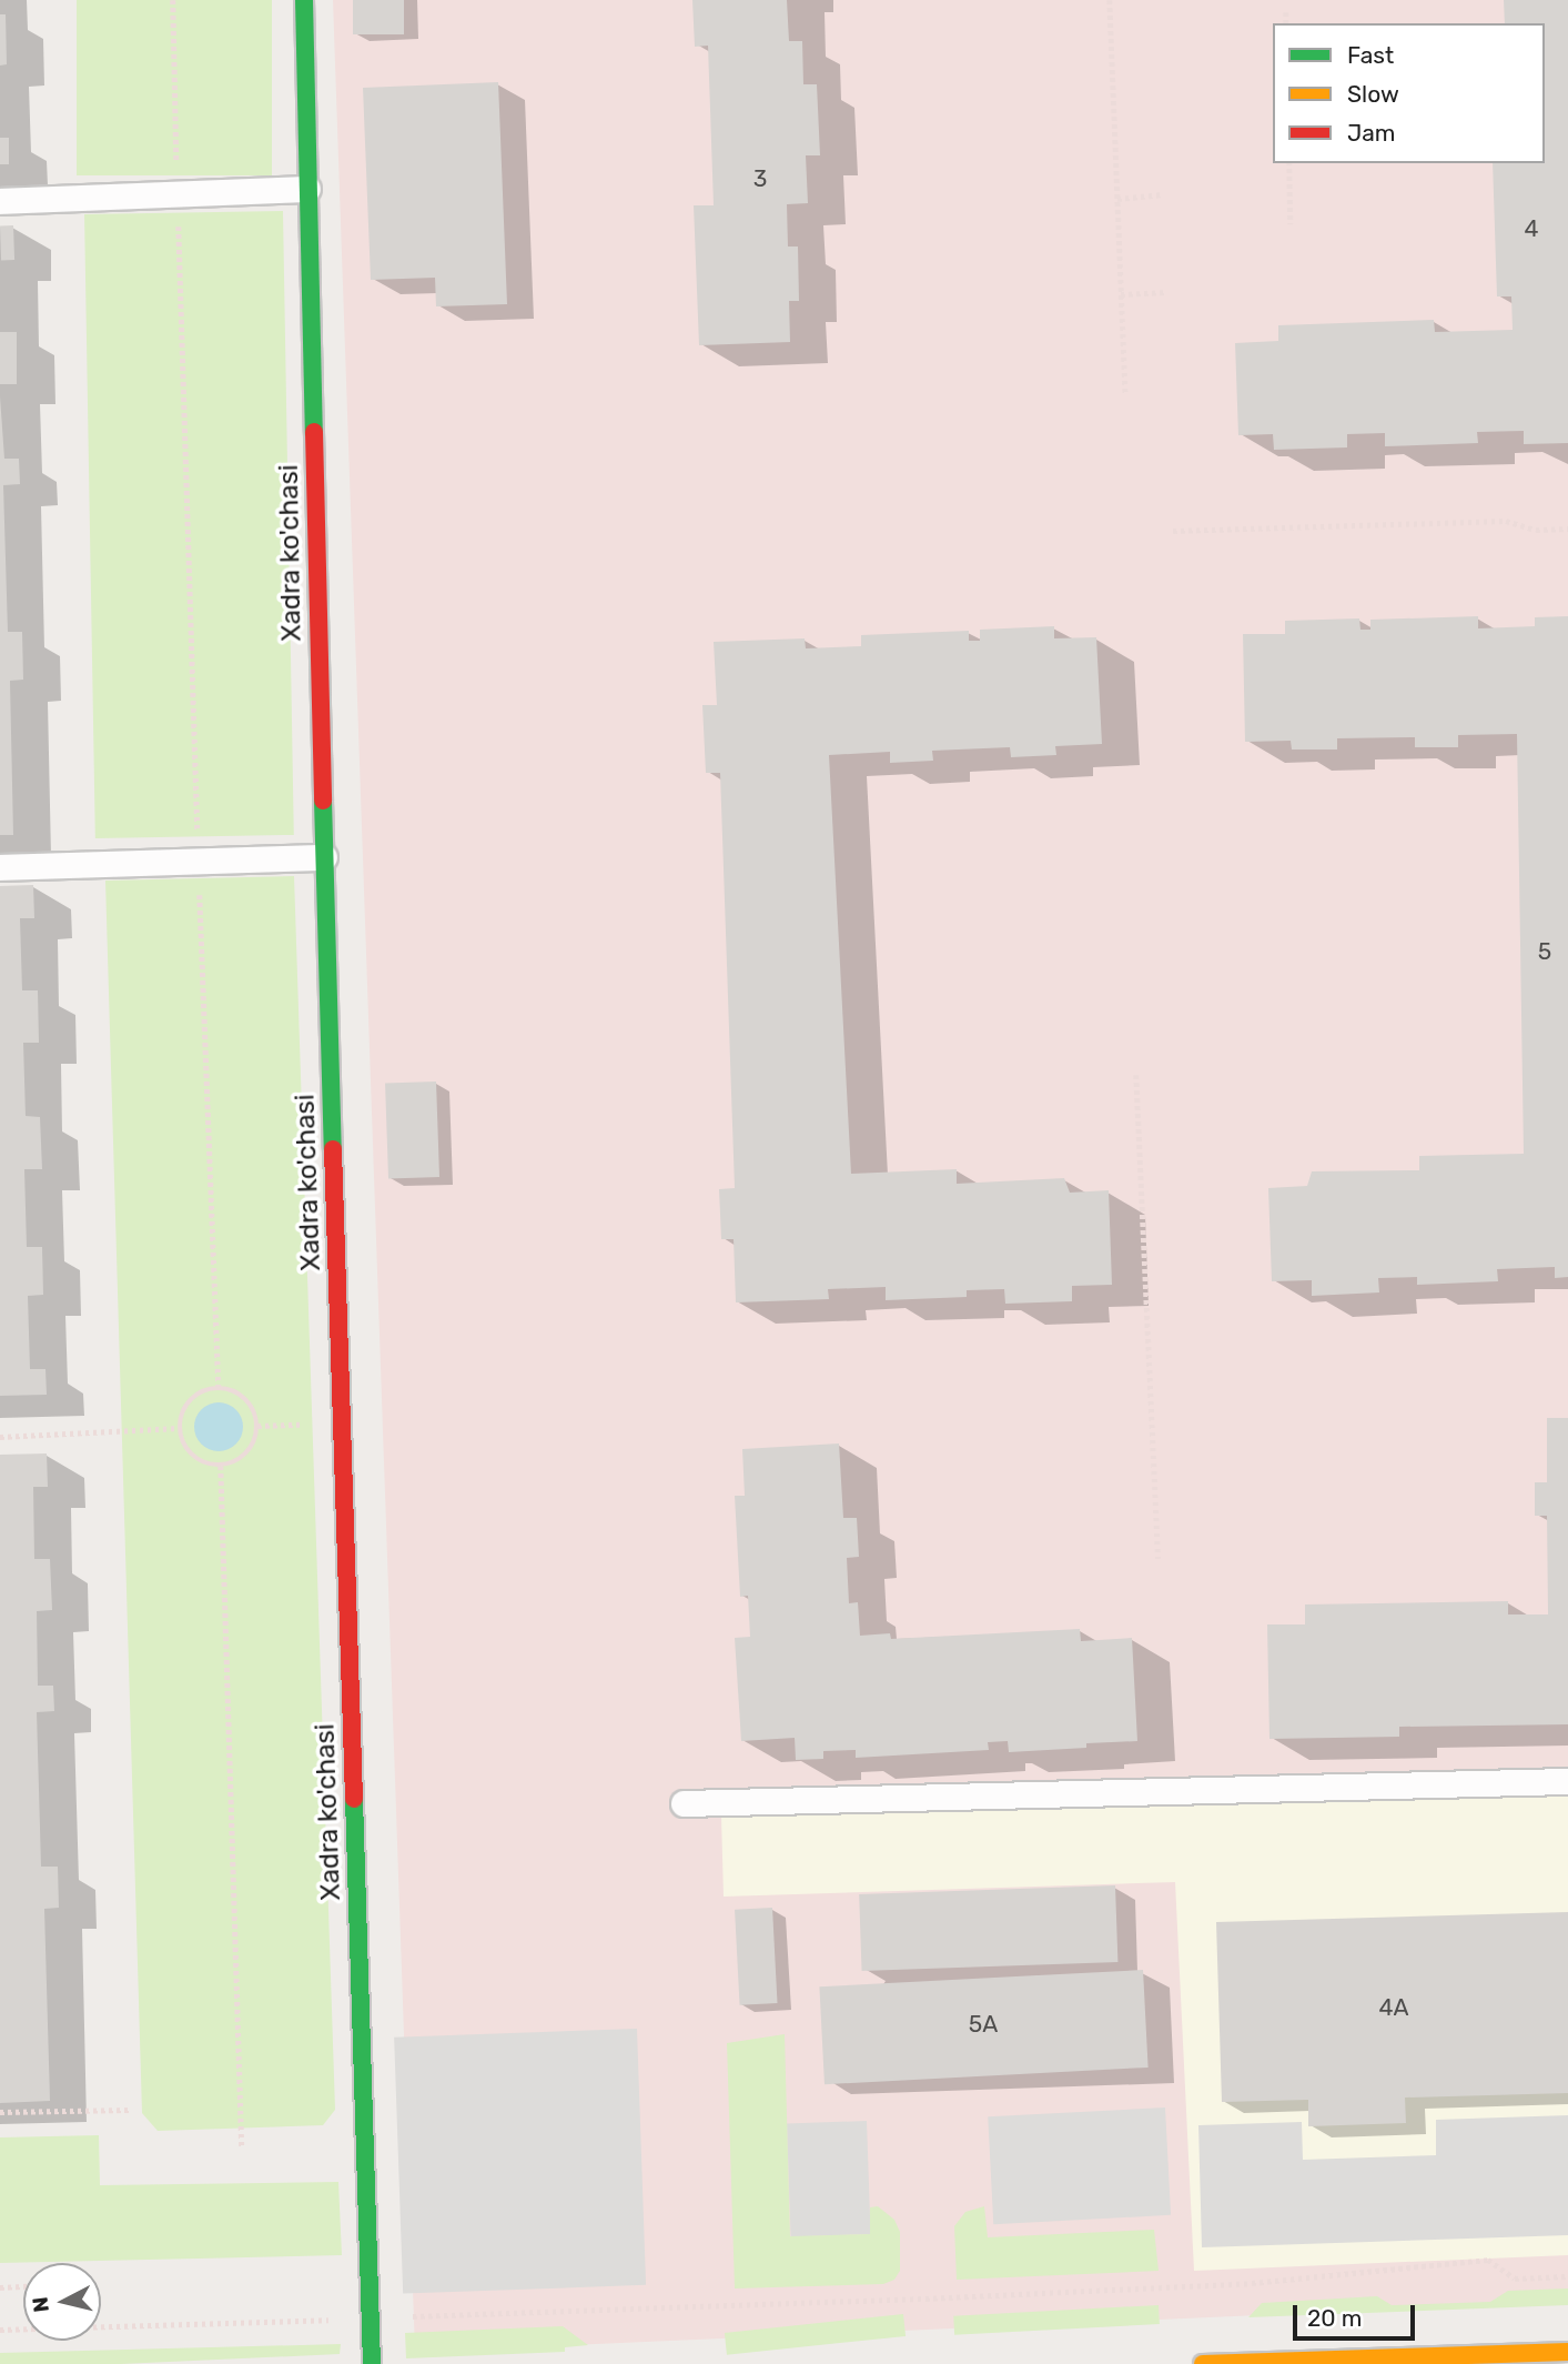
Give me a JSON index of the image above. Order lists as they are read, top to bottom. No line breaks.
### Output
{"streets":{"street":["Xadra ko'chasi"]},"house_numbers":["3","4","5","4A","5A"],"legend":["Fast","Slow","Jam"],"scale_bar":"20 m","north":"left"}
